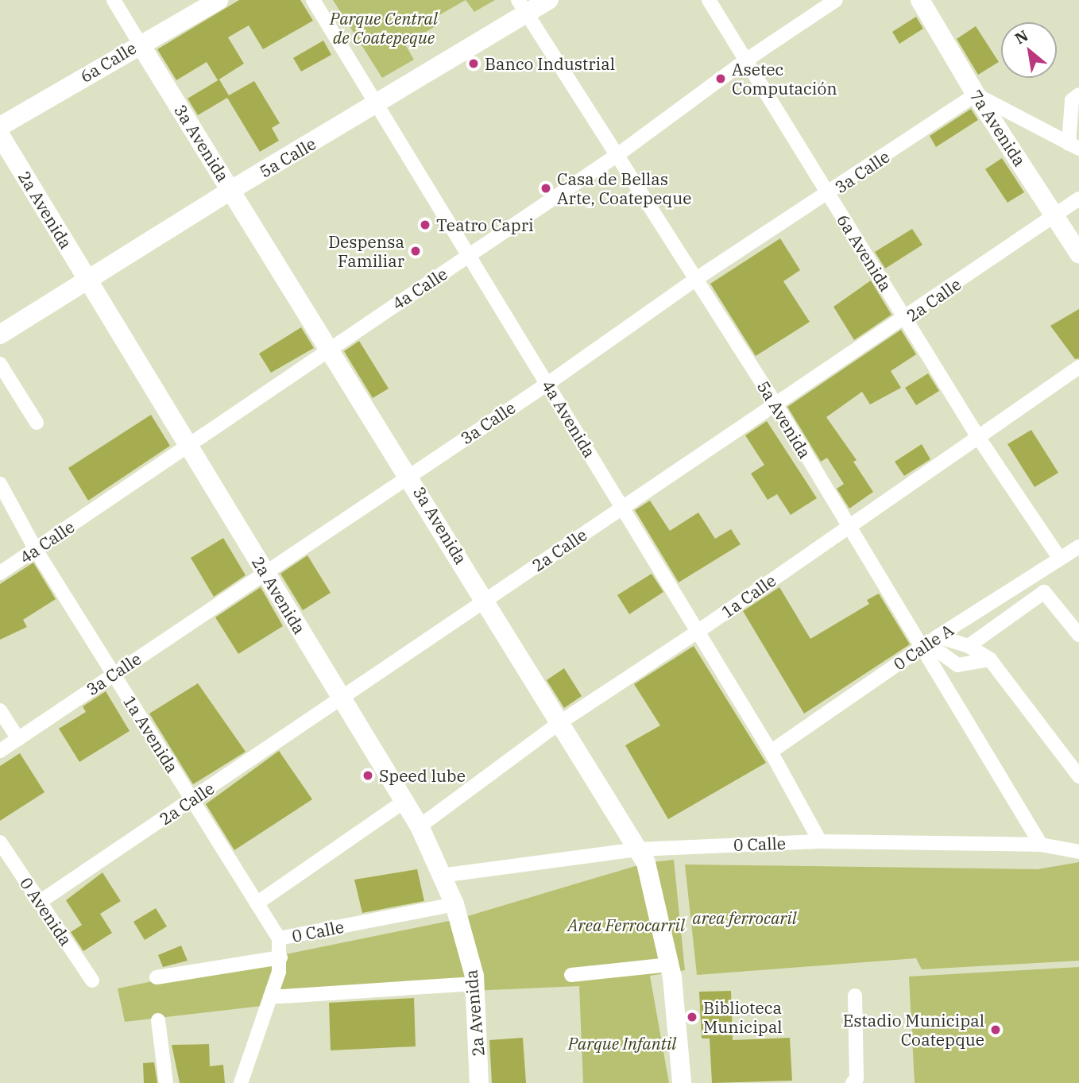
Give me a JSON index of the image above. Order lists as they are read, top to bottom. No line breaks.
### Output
{"streets":{"main road":["6a Calle","7a Avenida","3a Avenida","5a Calle","2a Avenida"],"street":["3a Calle","6a Avenida","4a Calle","2a Calle","4a Avenida","5a Avenida","1a Calle","0 Calle A","1a Avenida","0 Calle","0 Avenida"]},"crossings":[["6a Calle","3a Avenida"],["7a Avenida","3a Calle"],["7a Avenida","2a Calle"],["3a Avenida","5a Calle"],["3a Avenida","3a Calle"],["3a Avenida","4a Calle"],["3a Avenida","2a Calle"],["3a Avenida","1a Calle"],["3a Avenida","0 Calle"],["5a Calle","2a Avenida"],["5a Calle","4a Avenida"],["5a Calle","5a Avenida"],["3a Calle","2a Avenida"],["3a Calle","6a Avenida"],["3a Calle","4a Avenida"],["3a Calle","5a Avenida"],["3a Calle","1a Avenida"],["2a Avenida","4a Calle"],["2a Avenida","2a Calle"],["2a Avenida","1a Calle"],["2a Avenida","0 Calle"],["6a Avenida","4a Calle"],["6a Avenida","2a Calle"],["6a Avenida","1a Calle"],["6a Avenida","0 Calle A"],["4a Calle","4a Avenida"],["4a Calle","5a Avenida"],["4a Calle","1a Avenida"],["2a Calle","4a Avenida"],["2a Calle","5a Avenida"],["2a Calle","1a Avenida"],["2a Calle","0 Avenida"],["4a Avenida","1a Calle"],["4a Avenida","0 Calle A"],["4a Avenida","0 Calle"],["5a Avenida","1a Calle"],["5a Avenida","0 Calle A"],["5a Avenida","0 Calle"],["1a Avenida","0 Calle"]],"parks":["Parque Central de Coatepeque","area ferrocaril","Area Ferrocarril","Parque Infantil"],"places":["Banco Industrial","Asetec Computación","Casa de Bellas Arte, Coatepeque","Teatro Capri","Despensa Familiar","Speed lube","Biblioteca Municipal","Estadio Municipal Coatepque"],"north":"top left"}
